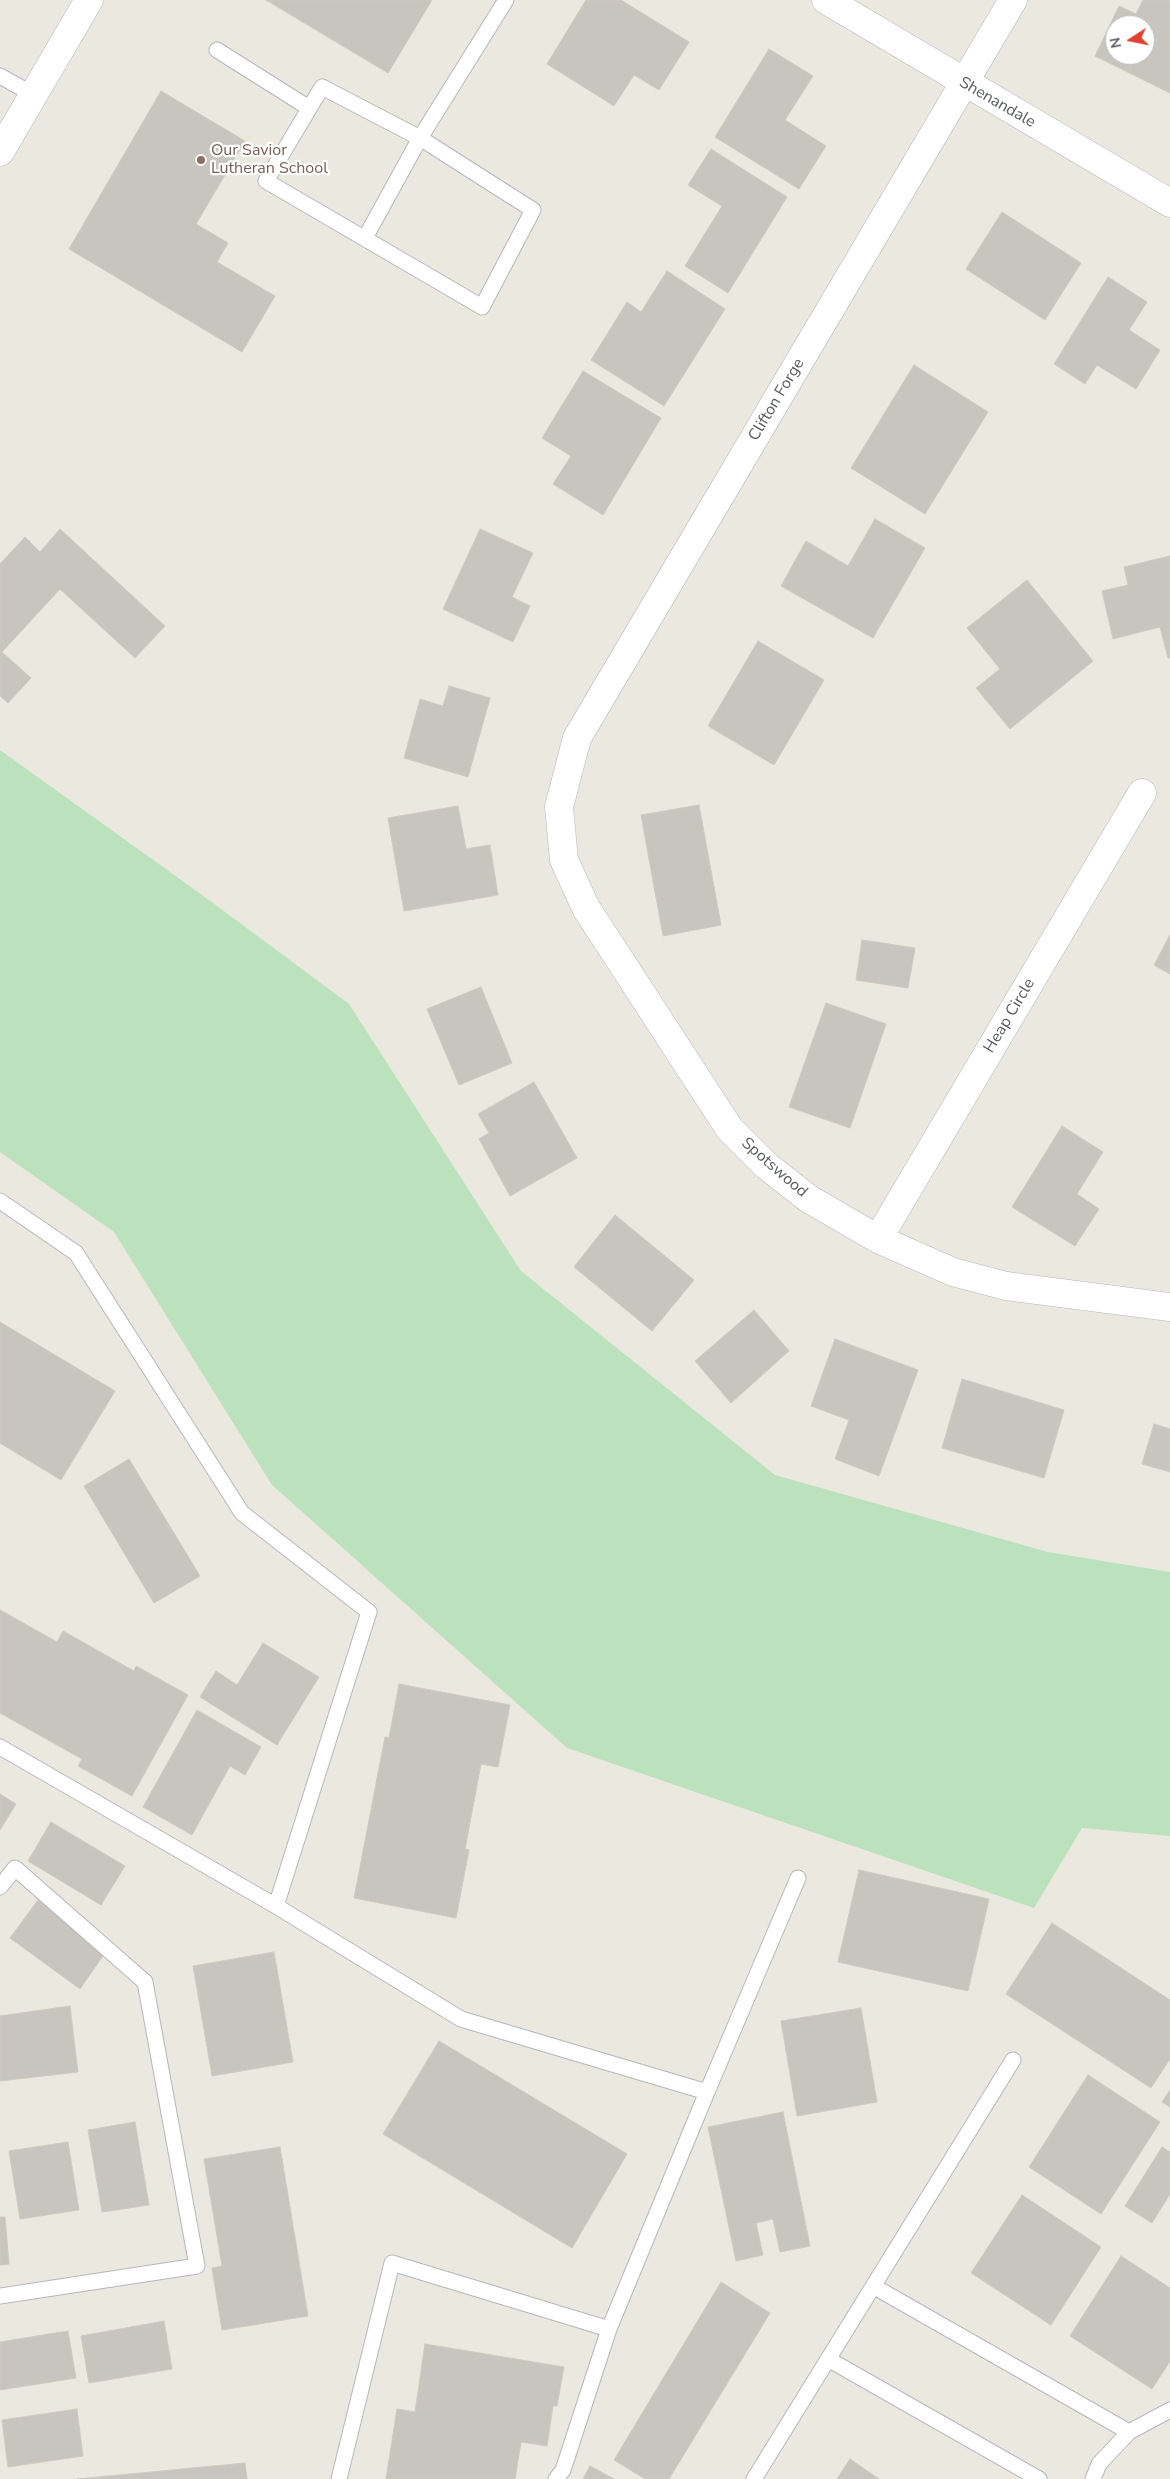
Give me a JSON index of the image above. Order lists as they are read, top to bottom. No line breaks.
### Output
{"streets":{"street":["Shenandale","Clifton Forge","Heap Circle","Spotswood"]},"crossings":[["Shenandale","Clifton Forge"],["Clifton Forge","Spotswood"],["Heap Circle","Spotswood"]],"places":["Our Savior Lutheran School"],"north":"left"}
